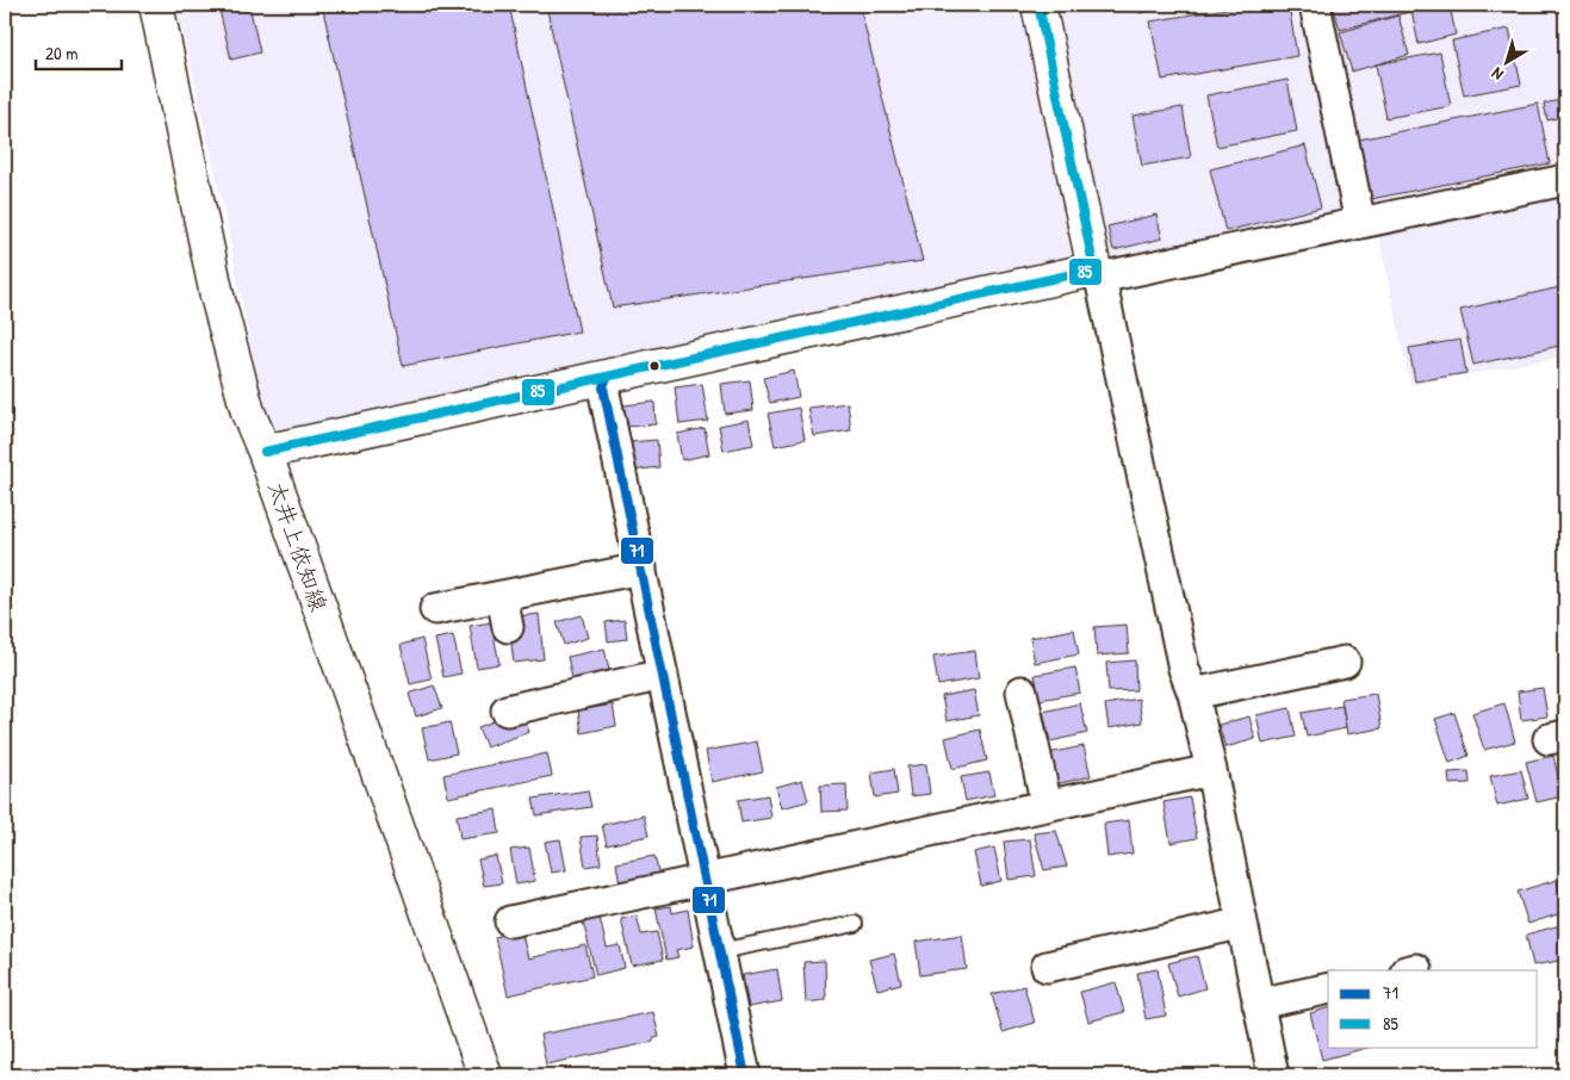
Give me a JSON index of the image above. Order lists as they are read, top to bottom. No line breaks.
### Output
{"streets":{"street":["太井上依知線"]},"lines":["transit line 85","transit line 71"],"legend":["71","85"],"scale_bar":"20 m","north":"bottom left"}
